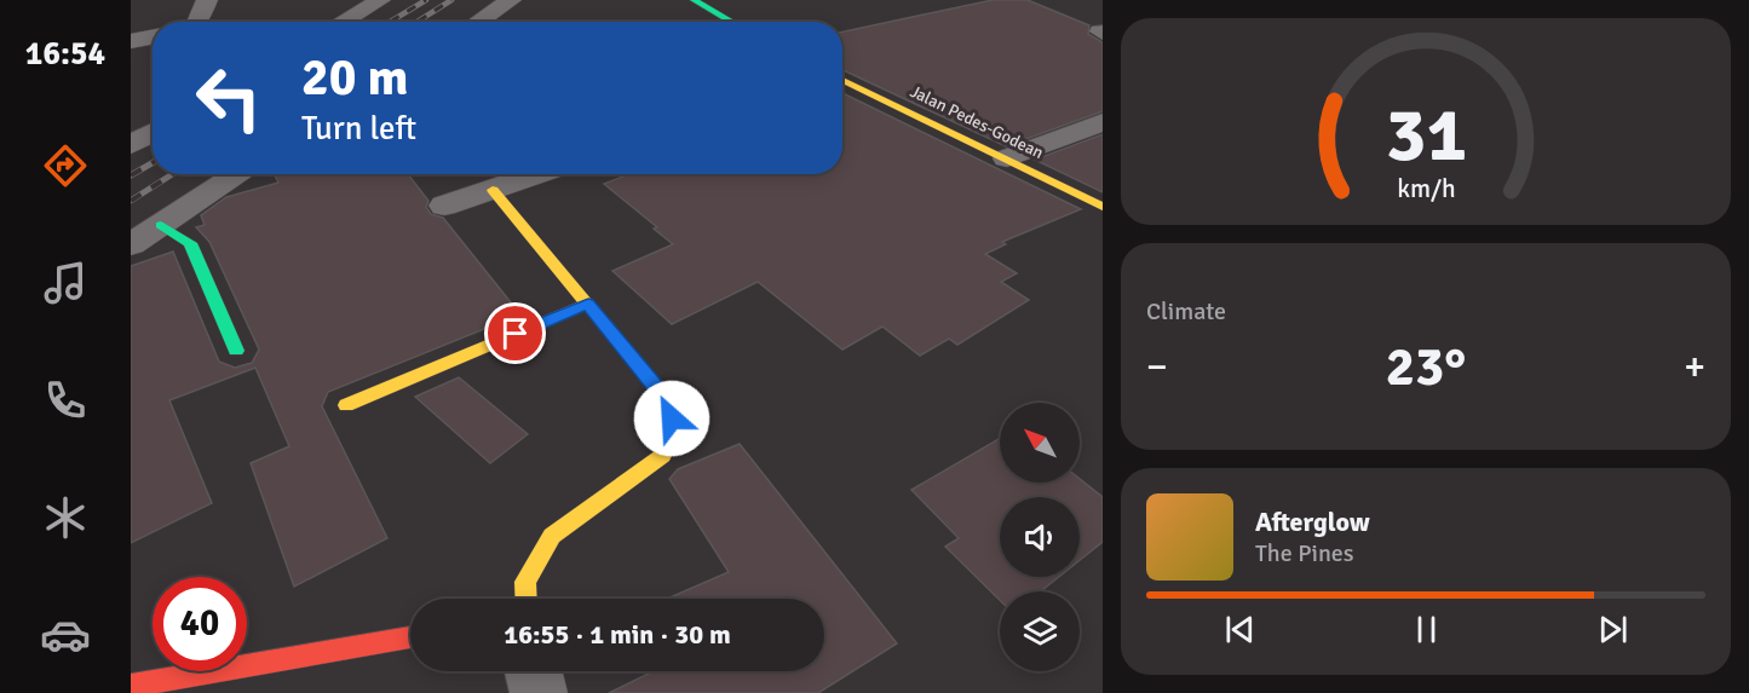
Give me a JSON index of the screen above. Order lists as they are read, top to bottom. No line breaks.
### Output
{"streets":{"street":["Jalan Pedes-Godean"]},"north":"top left","page":{"tabs":"16:54","turn":["20 m","Turn left"],"tile":"Climate","heat":["−","23°","+"],"song":["Afterglow","The Pines"],"limit":"40","trip":"16:55 · 1 min · 30 m","gauge":["31","km/h"]}}
